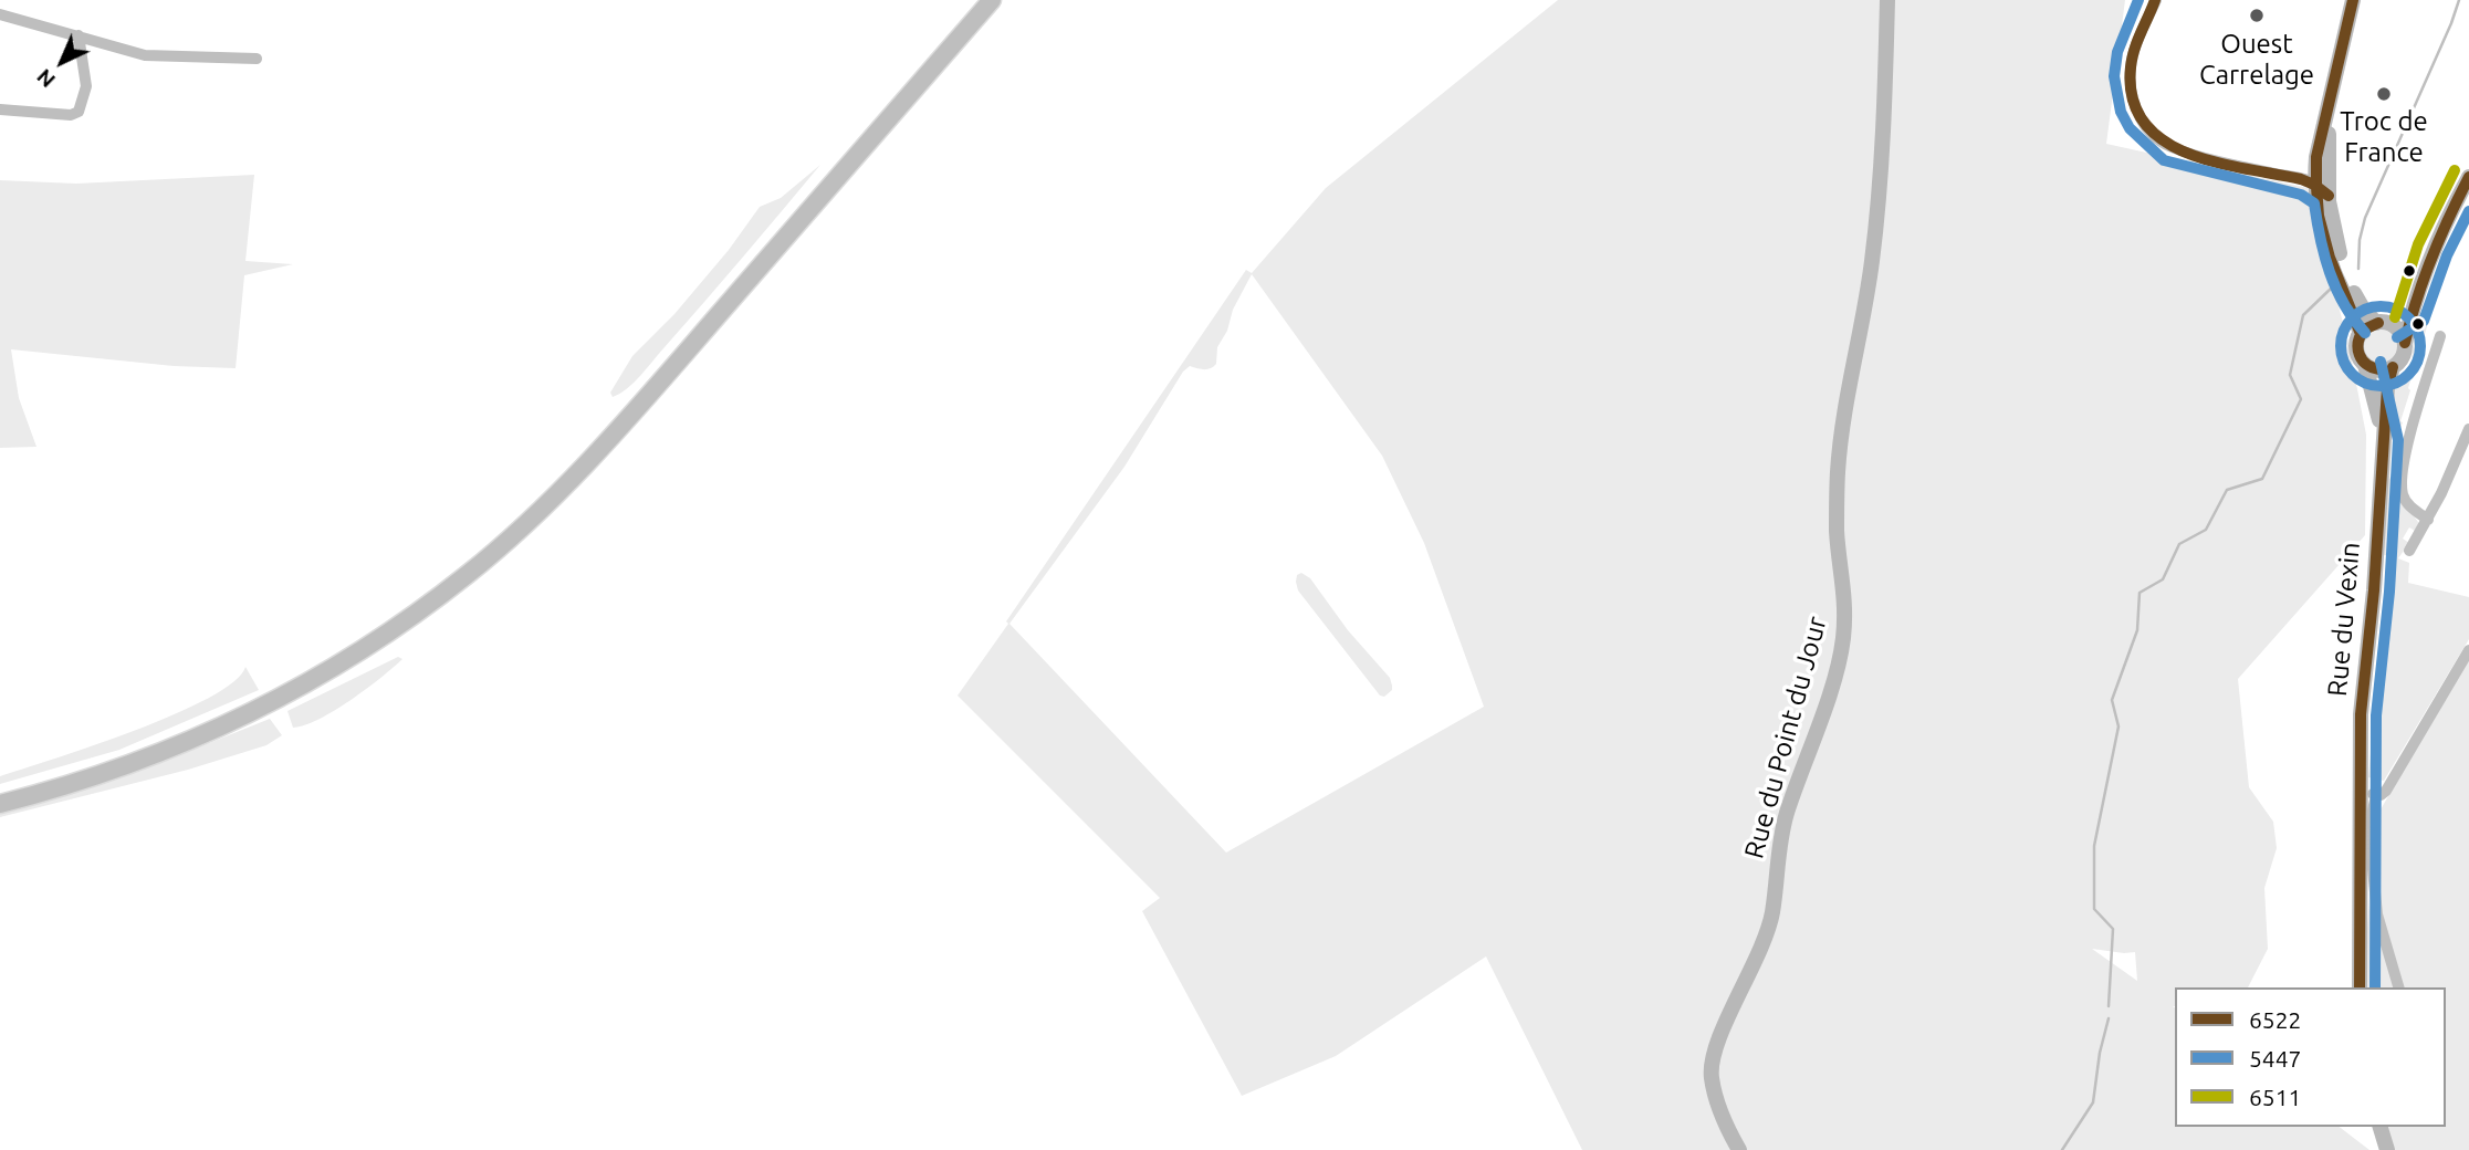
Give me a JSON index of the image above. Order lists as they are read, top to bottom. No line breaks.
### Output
{"streets":{"main road":["Rue du Vexin","Rue du Point du Jour"]},"places":["Ouest Carrelage","Troc de France"],"lines":["transit line 6522","transit line 5447","transit line 6511"],"legend":["6522","5447","6511"],"north":"bottom left"}
